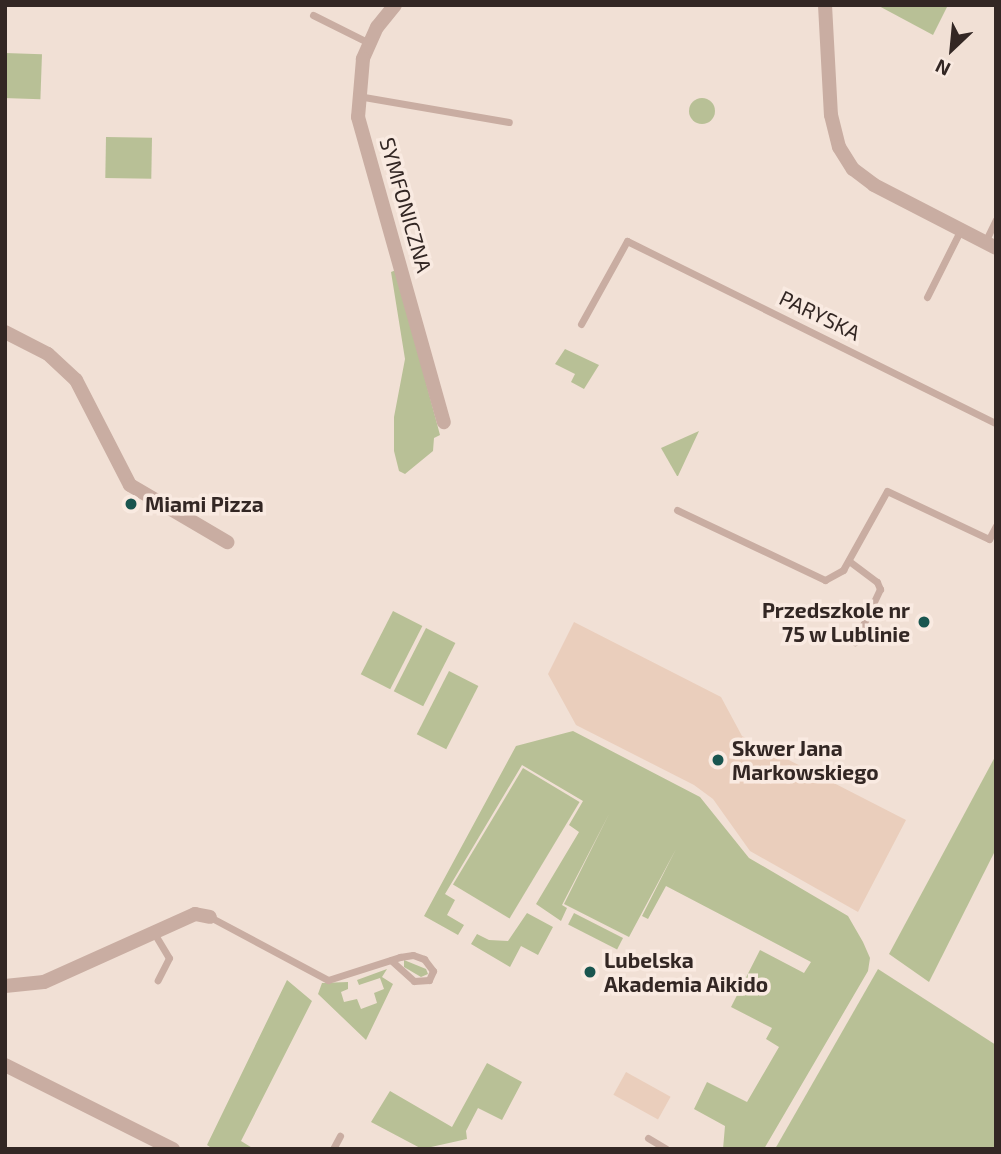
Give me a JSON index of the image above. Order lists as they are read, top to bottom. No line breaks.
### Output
{"streets":{"street":["SYMFONICZNA"],"lane":["PARYSKA"]},"places":["Miami Pizza","Przedszkole nr 75 w Lublinie","Skwer Jana Markowskiego","Lubelska Akademia Aikido"],"north":"bottom left"}
